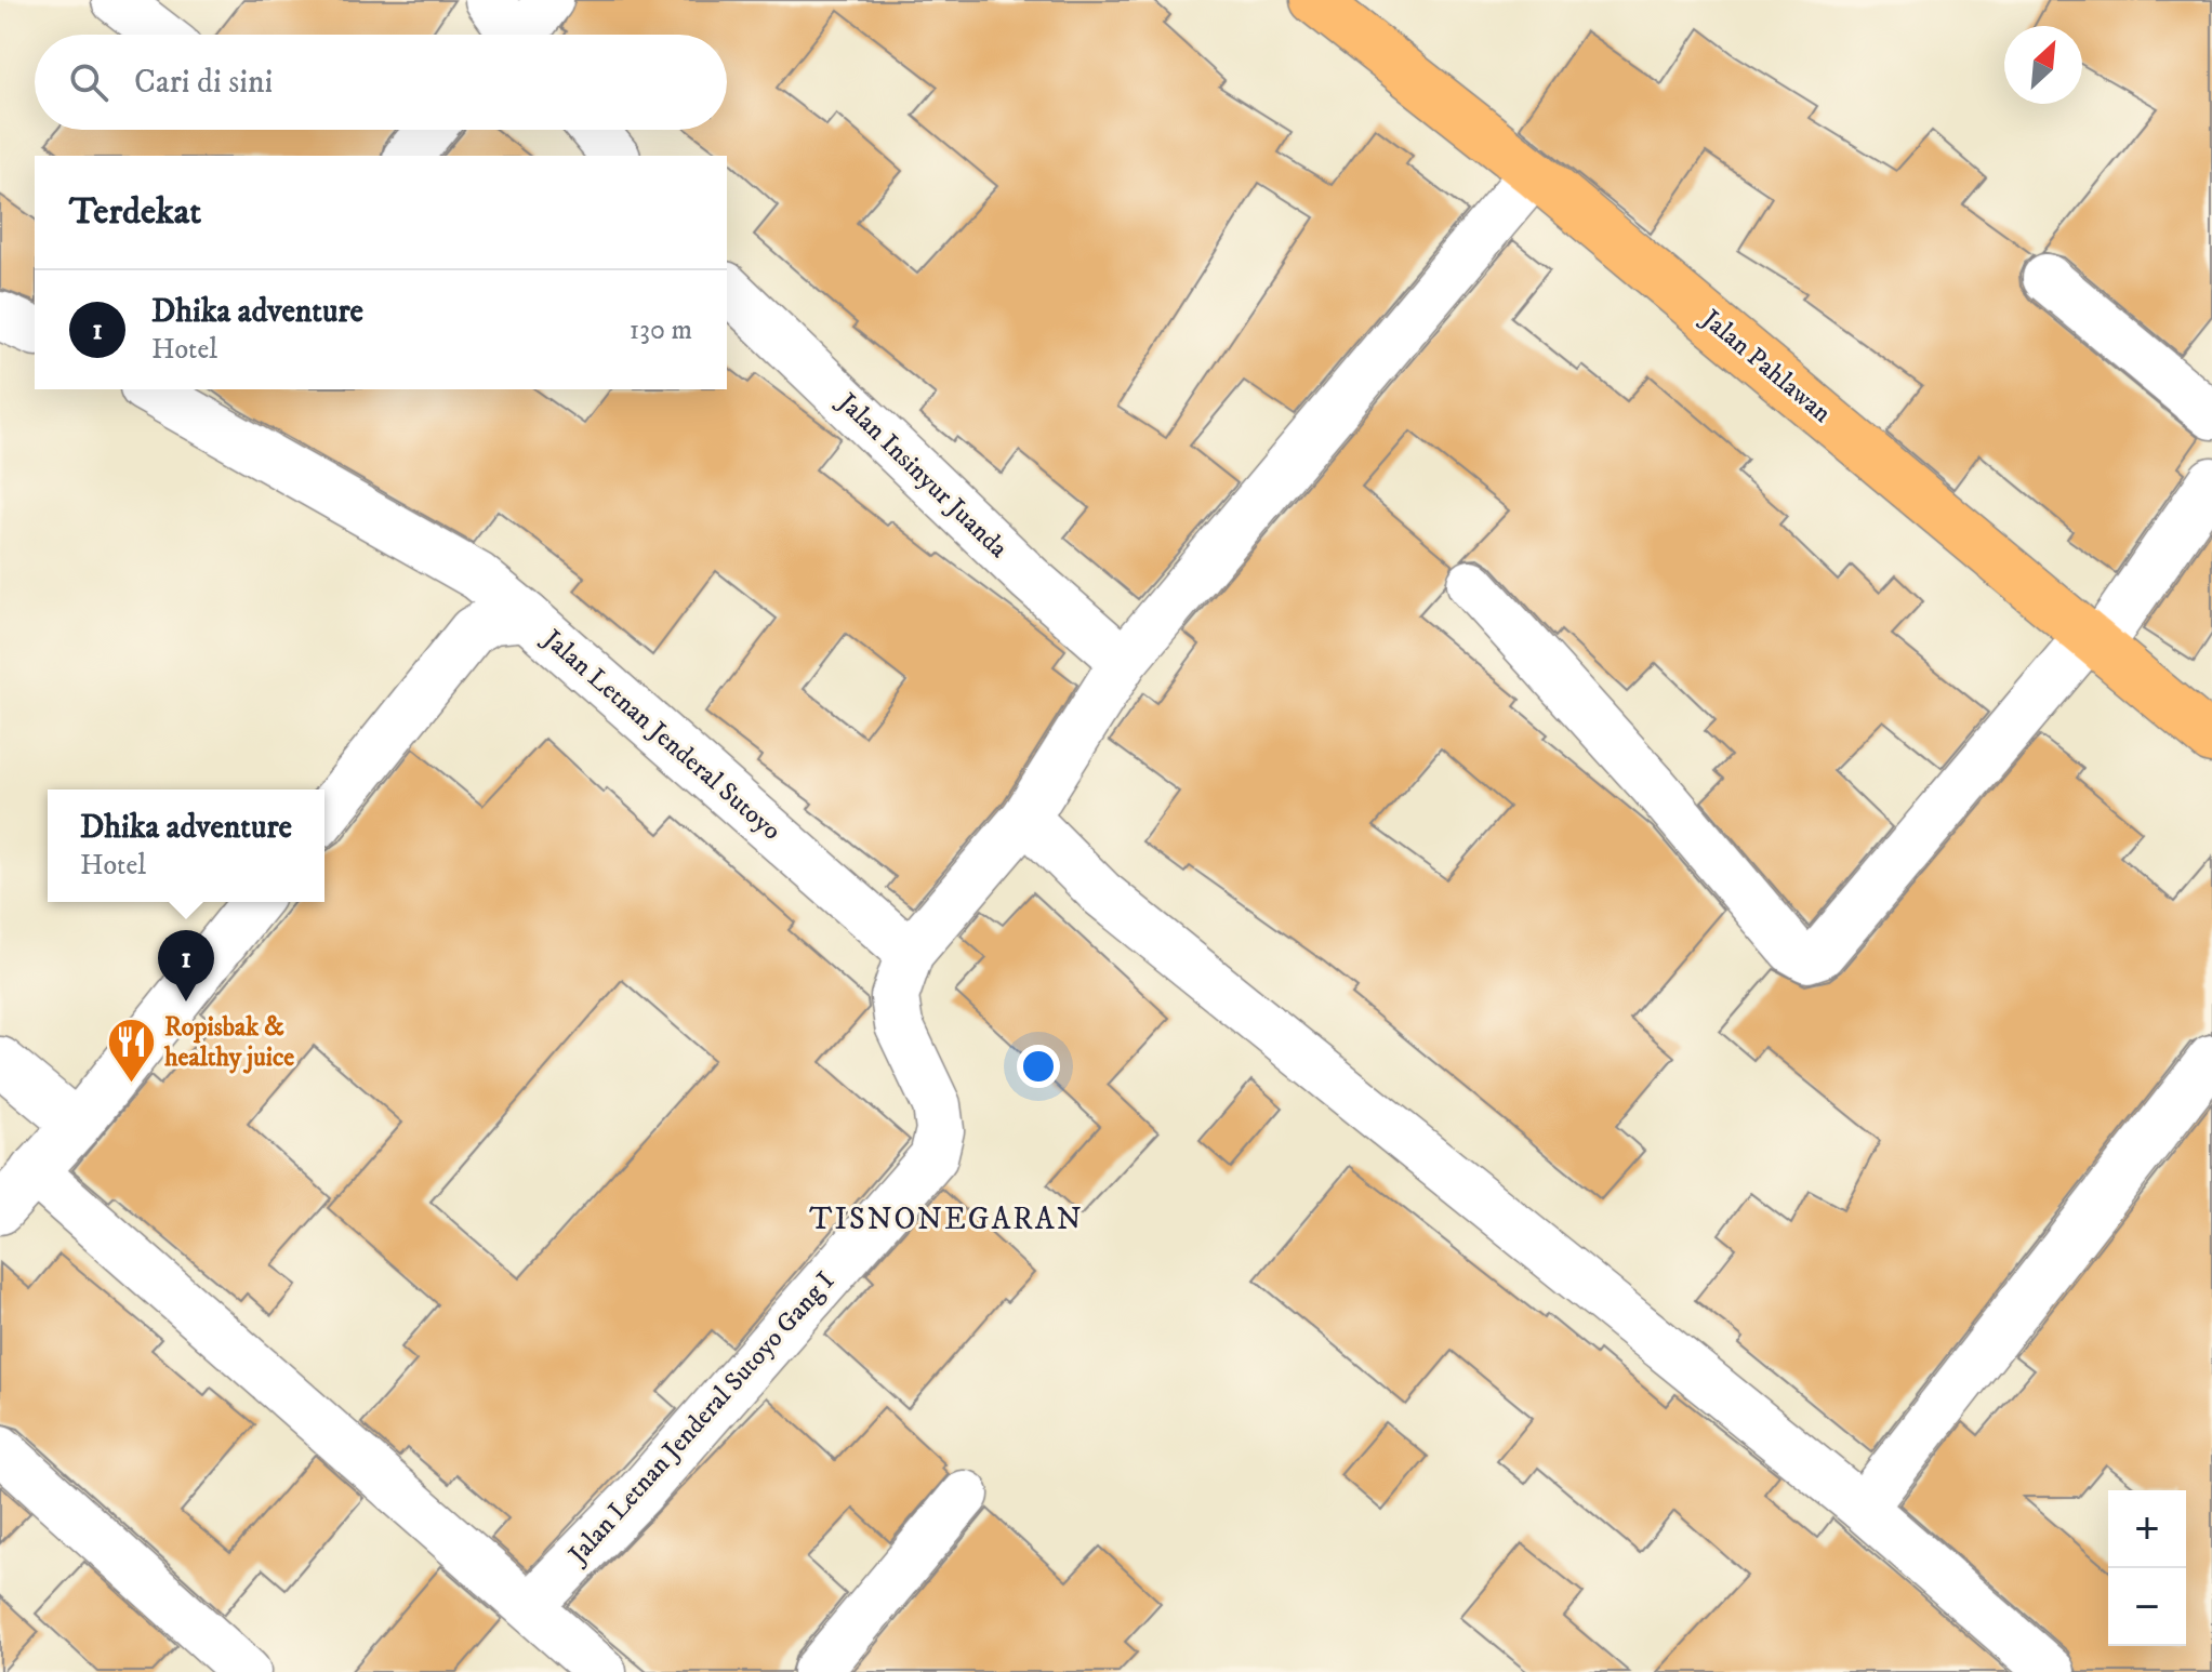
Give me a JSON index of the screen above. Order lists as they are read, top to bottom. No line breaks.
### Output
{"streets":{"main road":["Jalan Pahlawan"],"street":["Jalan Insinyur Juanda","Jalan Letnan Jenderal Sutoyo","Jalan Letnan Jenderal Sutoyo Gang I"]},"crossings":[["Jalan Letnan Jenderal Sutoyo","Jalan Letnan Jenderal Sutoyo Gang I"]],"districts":["TISNONEGARAN"],"places":{"restaurant":["Ropisbak & healthy juice"]},"north":"top right","page":{"search":"Cari di sini","heading":"Terdekat","list":[{"mark":"1","name":"Dhika adventure","note":"Hotel","value":"130 m"}],"popup":["Dhika adventure","Hotel"],"pins":"1","map_buttons":["+","−"]}}
